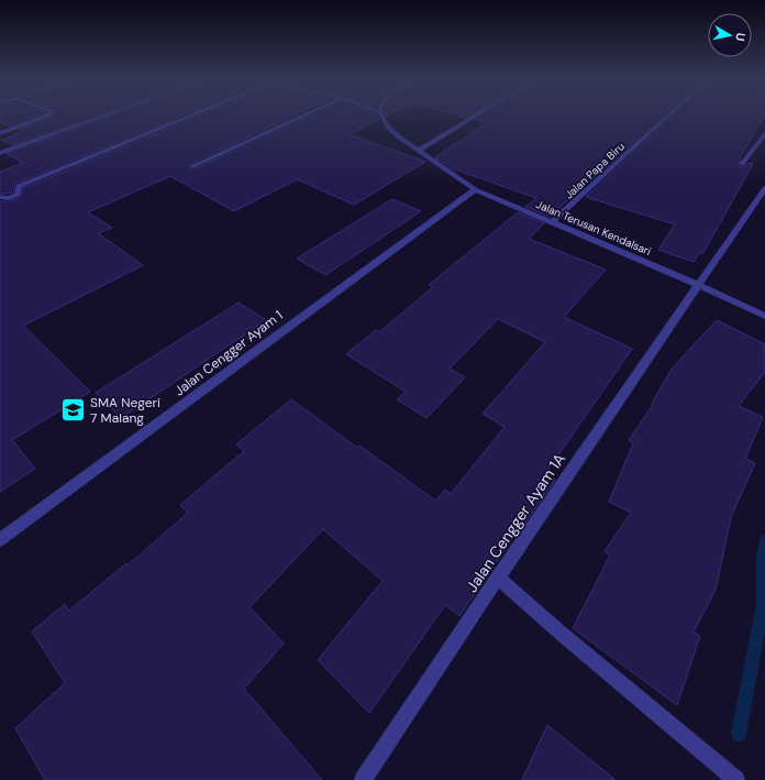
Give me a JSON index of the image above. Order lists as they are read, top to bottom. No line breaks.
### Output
{"streets":{"street":["Jalan Papa Biru","Jalan Terusan Kendalsari","Jalan Cengger Ayam 1","Jalan Cengger Ayam 1A"]},"crossings":[["Jalan Papa Biru","Jalan Terusan Kendalsari"],["Jalan Terusan Kendalsari","Jalan Cengger Ayam 1"],["Jalan Terusan Kendalsari","Jalan Cengger Ayam 1A"]],"places":{"school or university":["SMA Negeri 7 Malang"]},"north":"right"}
